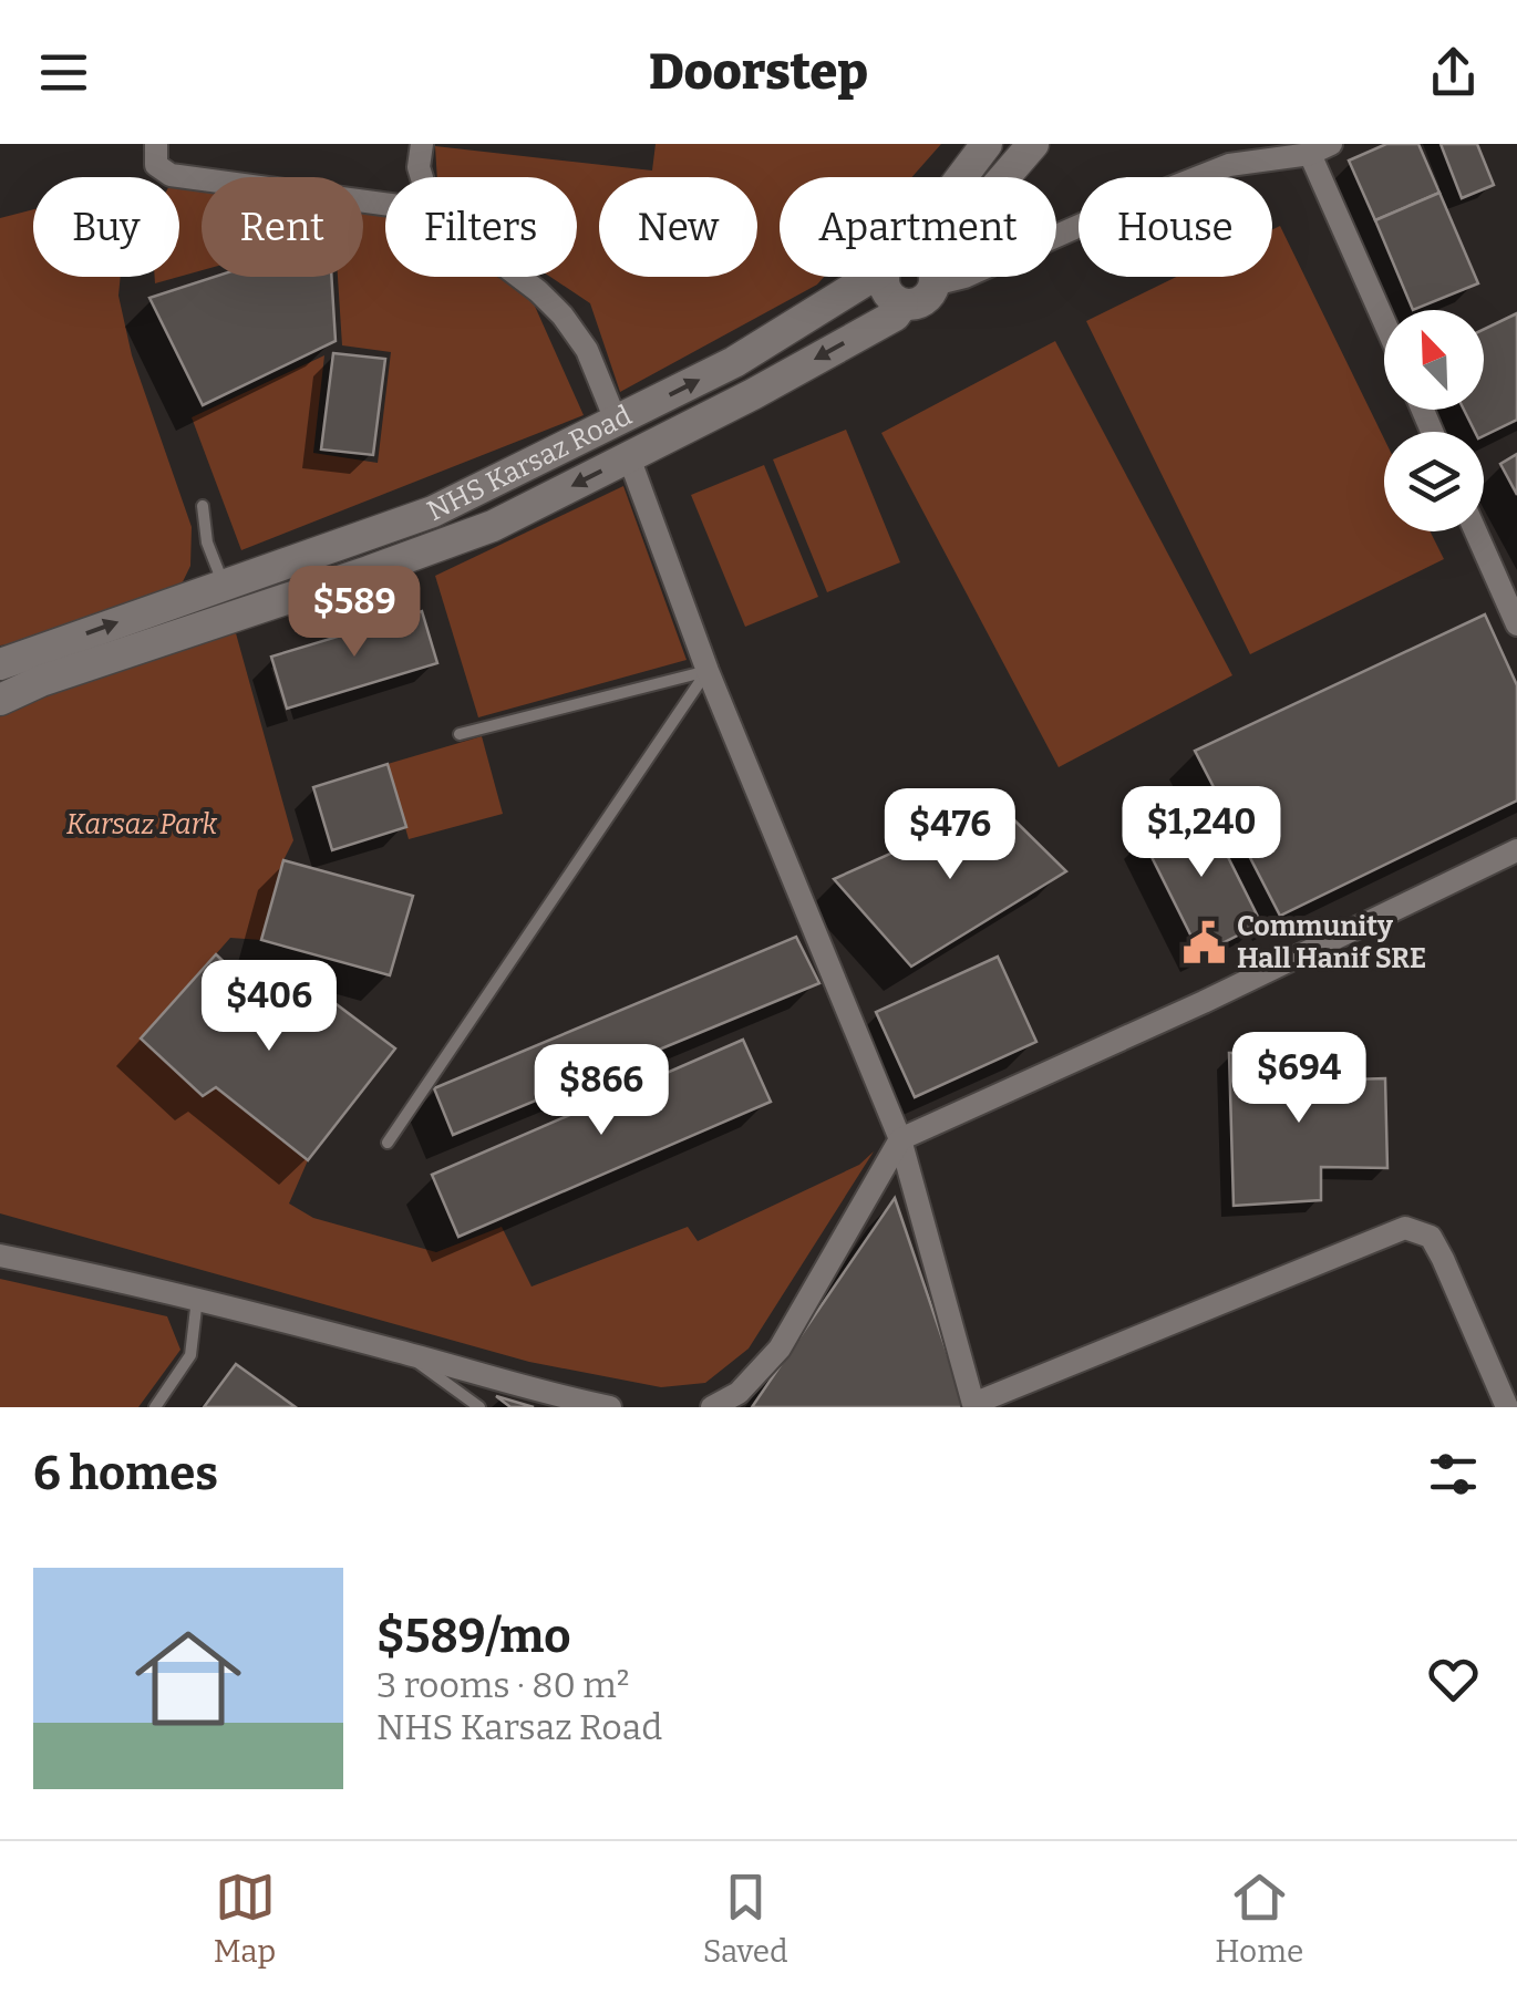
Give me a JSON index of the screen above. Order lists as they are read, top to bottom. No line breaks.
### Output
{"streets":{"street":["NHS Karsaz Road"]},"parks":["Karsaz Park"],"places":{"public building":["Community Hall Hanif SRE"]},"north":"top left","page":{"header":"Doorstep","chip":["Buy","Rent","Filters","New","Apartment","House"],"price":["$589","$1,240","$476","$406","$694","$866"],"heading":"6 homes","list":[{"name":"$589/mo","note":"3 rooms · 80 m² · NHS Karsaz Road"}],"tabs":["Map","Saved","Home"]}}
